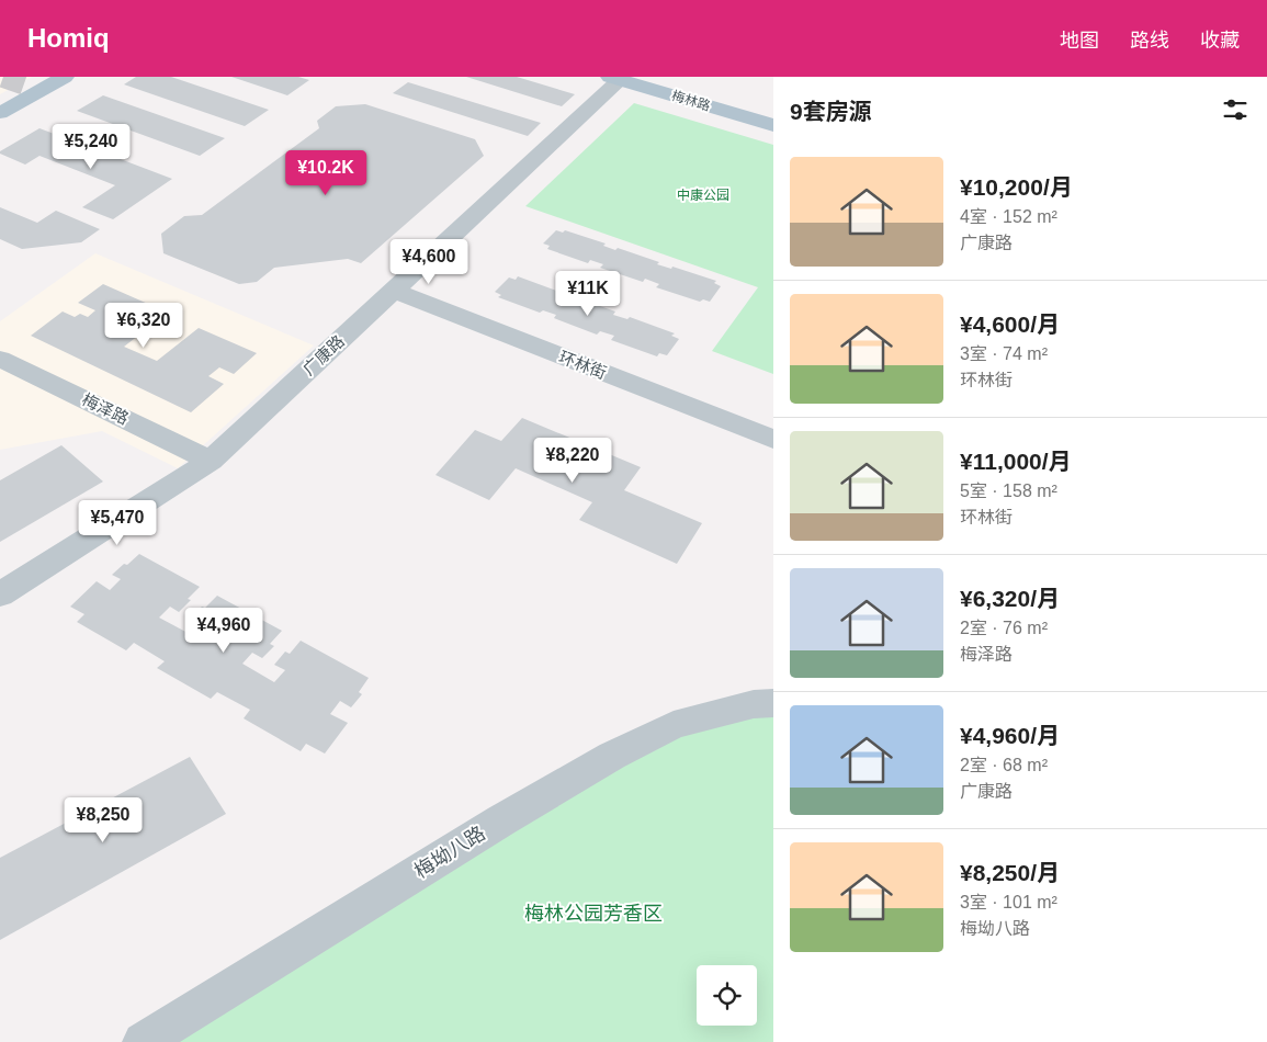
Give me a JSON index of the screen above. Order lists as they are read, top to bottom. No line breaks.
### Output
{"streets":{"main road":["梅林路"],"street":["广康路","环林街","梅泽路","梅坳八路"]},"crossings":[["梅林路","广康路"],["广康路","环林街"],["广康路","梅泽路"]],"parks":["中康公园","梅林公园芳香区"],"page":{"header":"Homiq","nav":["地图","路线","收藏"],"heading":"9套房源","price":["¥5,240","¥10.2K","¥4,600","¥11K","¥6,320","¥8,220","¥5,470","¥4,960","¥8,250"],"list":[{"name":"¥10,200/月","note":"4室 · 152 m² · 广康路"},{"name":"¥4,600/月","note":"3室 · 74 m² · 环林街"},{"name":"¥11,000/月","note":"5室 · 158 m² · 环林街"},{"name":"¥6,320/月","note":"2室 · 76 m² · 梅泽路"},{"name":"¥4,960/月","note":"2室 · 68 m² · 广康路"},{"name":"¥8,250/月","note":"3室 · 101 m² · 梅坳八路"}]}}
